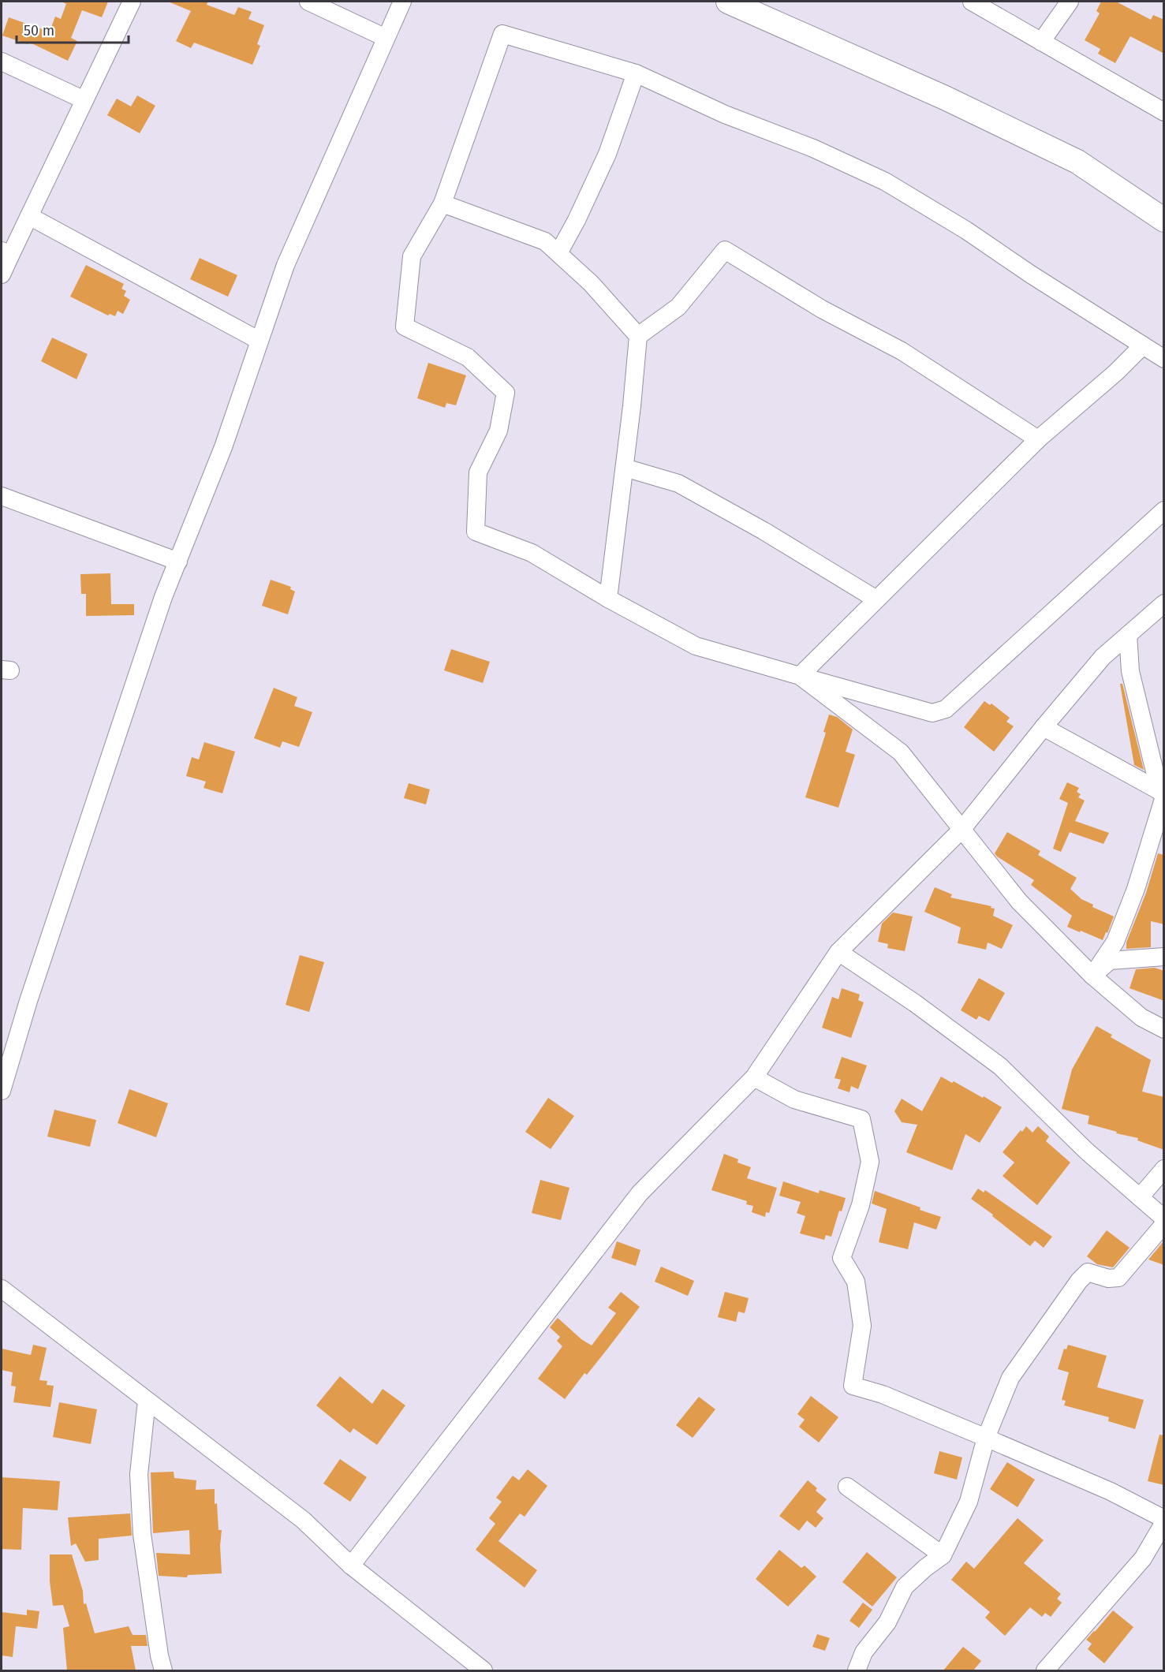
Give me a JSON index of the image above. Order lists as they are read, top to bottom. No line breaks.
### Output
{"scale_bar":"50 m"}
